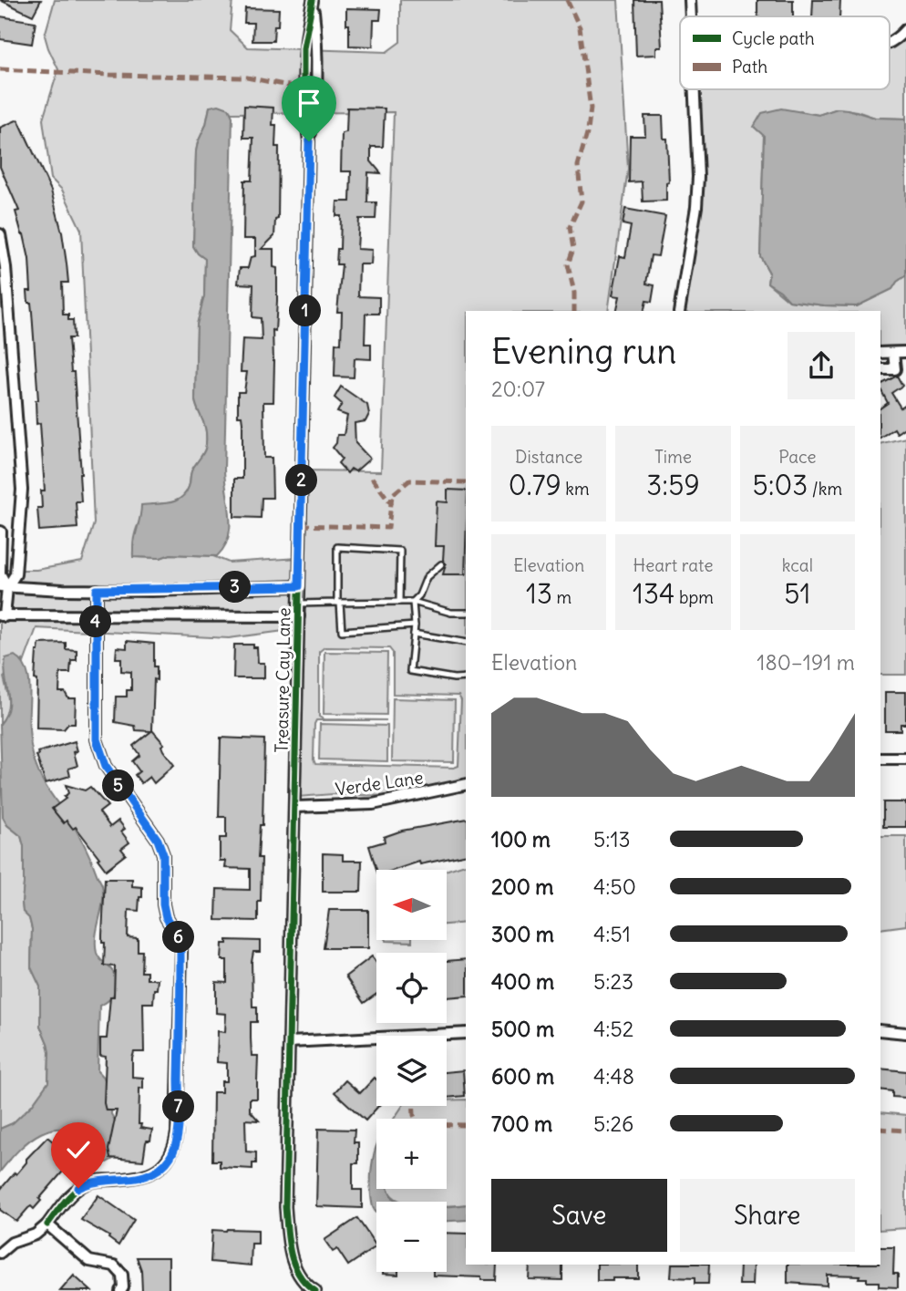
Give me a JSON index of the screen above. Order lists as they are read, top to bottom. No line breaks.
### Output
{"streets":{"street":["Treasure Cay Lane","Verde Lane"]},"crossings":[["Treasure Cay Lane","Verde Lane"]],"legend":["Cycle path","Path"],"north":"left","page":{"pins":["1","2","3","4","5","6","7"],"heading":["Evening run","20:07"],"stats":[["Distance","0.79 km"],["Time","3:59"],["Pace","5:03 /km"],["Elevation","13 m"],["Heart rate","134 bpm"],["kcal","51"]],"chart":["Elevation","180–191 m"],"list":[{"name":"100 m","note":"5:13"},{"name":"200 m","note":"4:50"},{"name":"300 m","note":"4:51"},{"name":"400 m","note":"5:23"},{"name":"500 m","note":"4:52"},{"name":"600 m","note":"4:48"},{"name":"700 m","note":"5:26"}],"map_buttons":["+","−"],"buttons":["Save","Share"]}}
